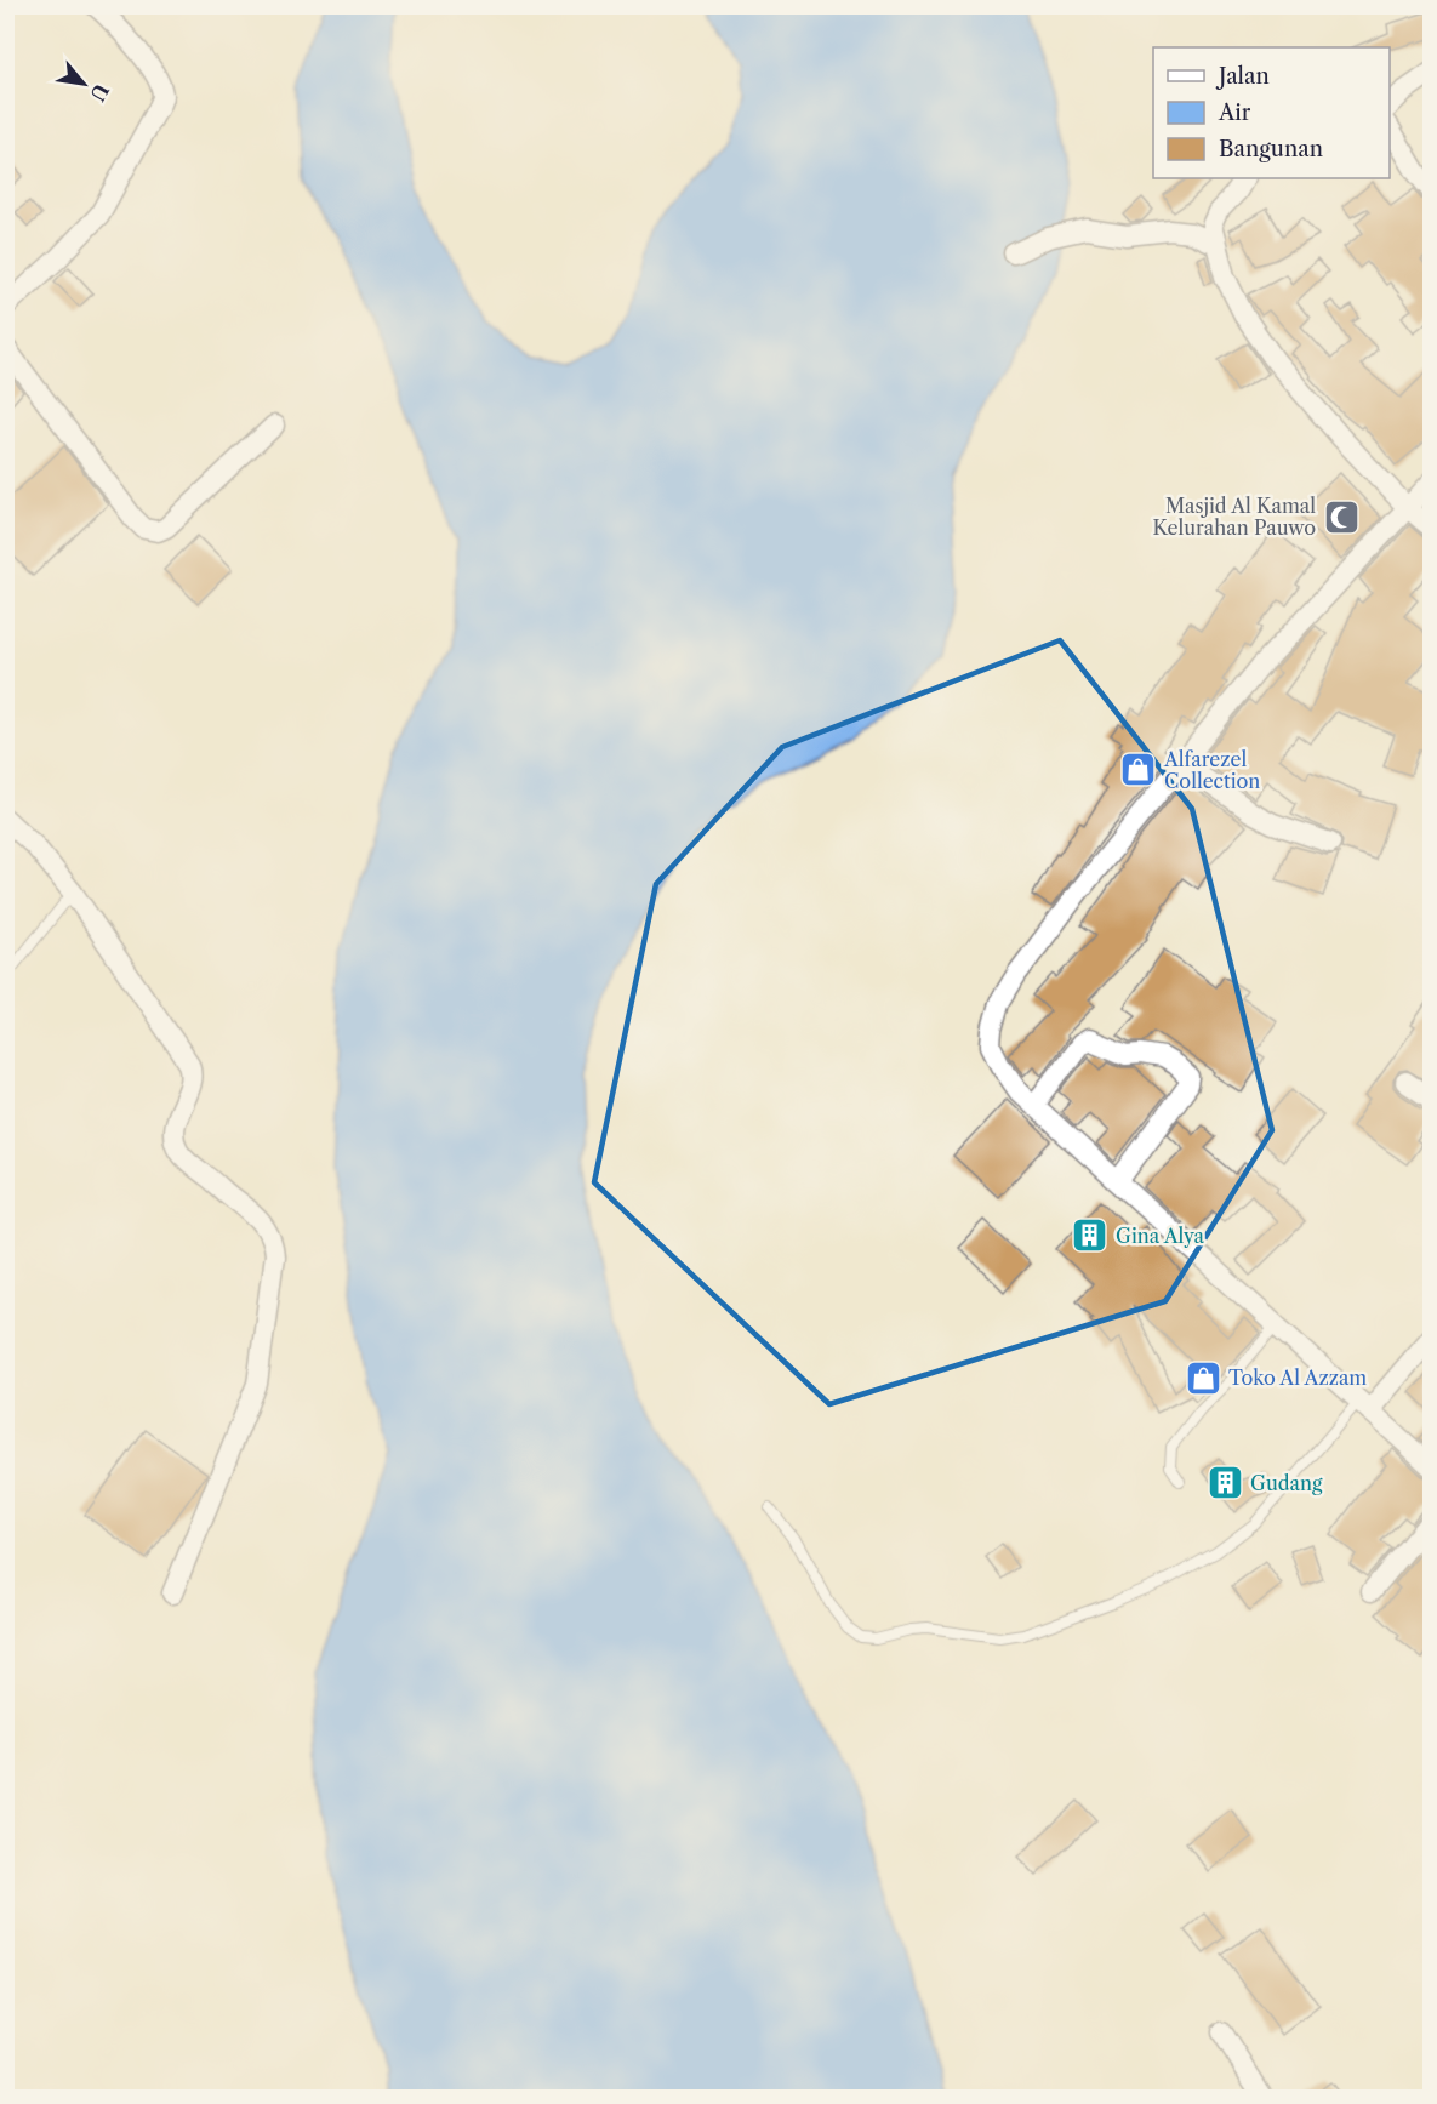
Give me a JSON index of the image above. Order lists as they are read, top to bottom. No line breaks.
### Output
{"places":{"mosque":["Masjid Al Kamal Kelurahan Pauwo"],"shop":["Alfarezel Collection","Toko Al Azzam"],"building":["Gina Alya","Gudang"]},"legend":["Jalan","Air","Bangunan"],"north":"bottom right"}
